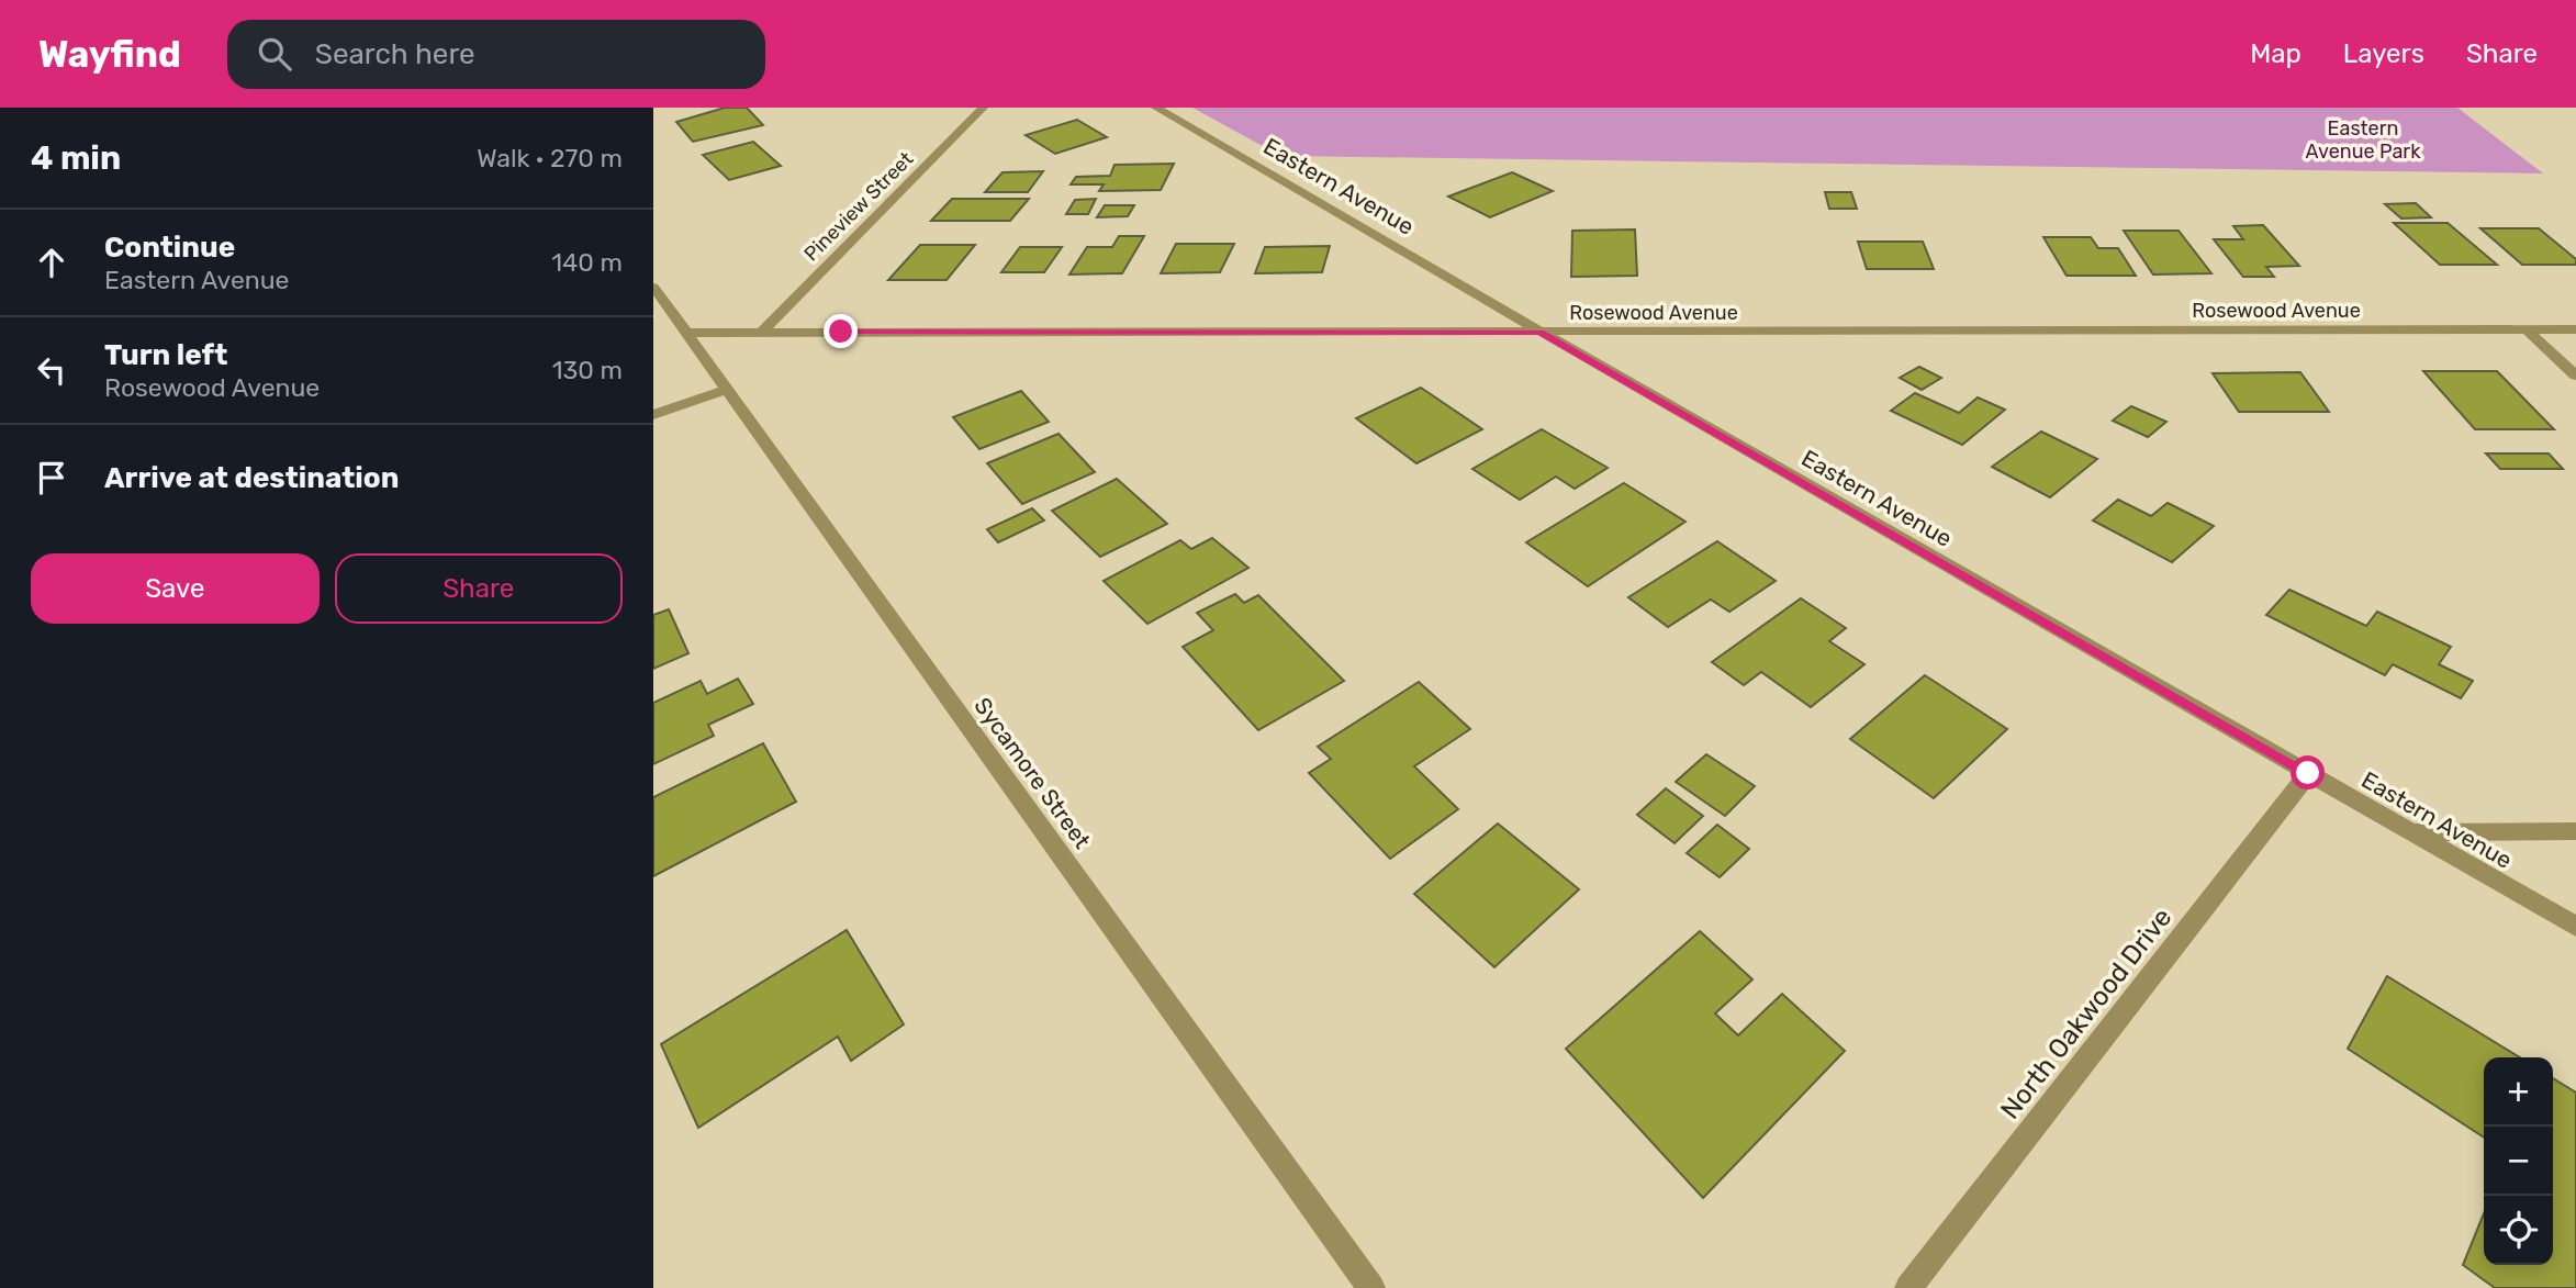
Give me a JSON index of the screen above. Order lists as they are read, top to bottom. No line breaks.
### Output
{"streets":{"street":["Eastern Avenue","Pineview Street","Rosewood Avenue","Sycamore Street","North Oakwood Drive"]},"crossings":[["Eastern Avenue","Rosewood Avenue"],["Eastern Avenue","North Oakwood Drive"],["Pineview Street","Rosewood Avenue"],["Rosewood Avenue","Sycamore Street"]],"parks":["Eastern Avenue Park"],"page":{"header":"Wayfind","search":"Search here","nav":["Map","Layers","Share"],"heading":["4 min","Walk · 270 m"],"list":[["Continue","Eastern Avenue","140 m"],["Turn left","Rosewood Avenue","130 m"],"Arrive at destination"],"buttons":["Save","Share"],"map_buttons":["+","−"]}}
